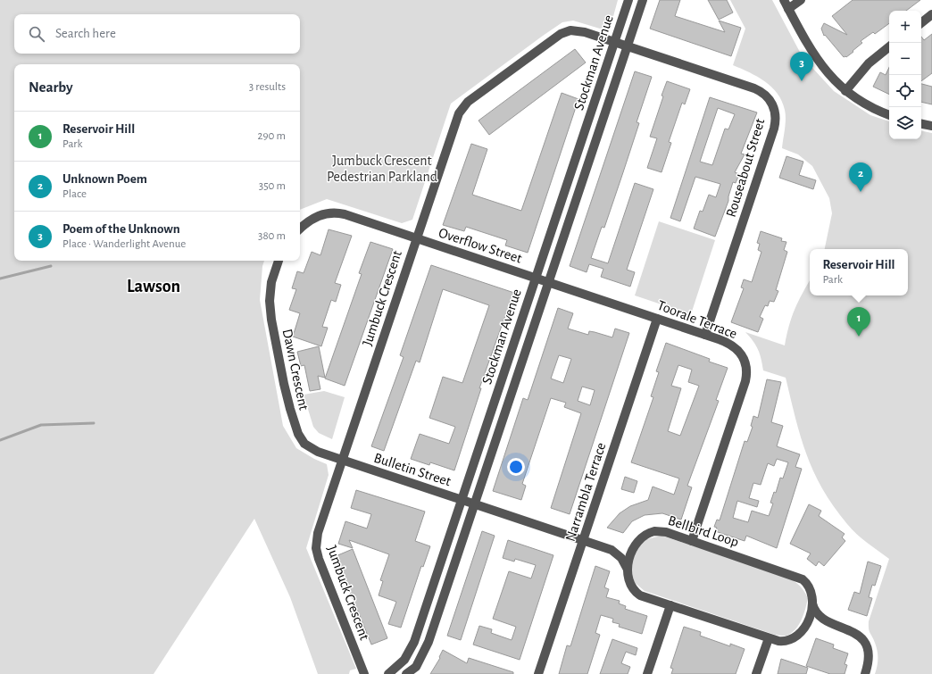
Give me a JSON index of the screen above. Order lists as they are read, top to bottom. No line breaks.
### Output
{"streets":{"street":["Stockman Avenue","Rouseabout Street","Overflow Street","Jumbuck Crescent","Toorale Terrace","Dawn Crescent","Bulletin Street","Narrambla Terrace","Bellbird Loop"]},"crossings":[["Stockman Avenue","Rouseabout Street"],["Stockman Avenue","Overflow Street"],["Stockman Avenue","Jumbuck Crescent"],["Stockman Avenue","Toorale Terrace"],["Stockman Avenue","Bulletin Street"],["Rouseabout Street","Jumbuck Crescent"],["Rouseabout Street","Toorale Terrace"],["Overflow Street","Jumbuck Crescent"],["Overflow Street","Toorale Terrace"],["Jumbuck Crescent","Dawn Crescent"],["Jumbuck Crescent","Bulletin Street"],["Toorale Terrace","Narrambla Terrace"],["Toorale Terrace","Bellbird Loop"],["Dawn Crescent","Bulletin Street"],["Bulletin Street","Narrambla Terrace"]],"districts":["Lawson"],"parks":["Jumbuck Crescent Pedestrian Parkland"],"page":{"map_buttons":["+","−"],"search":"Search here","pins":["3","2","1"],"heading":["Nearby","3 results"],"list":[{"mark":"1","name":"Reservoir Hill","note":"Park","value":"290 m"},{"mark":"2","name":"Unknown Poem","note":"Place","value":"350 m"},{"mark":"3","name":"Poem of the Unknown","note":"Place · Wanderlight Avenue","value":"380 m"}],"popup":["Reservoir Hill","Park"]}}
